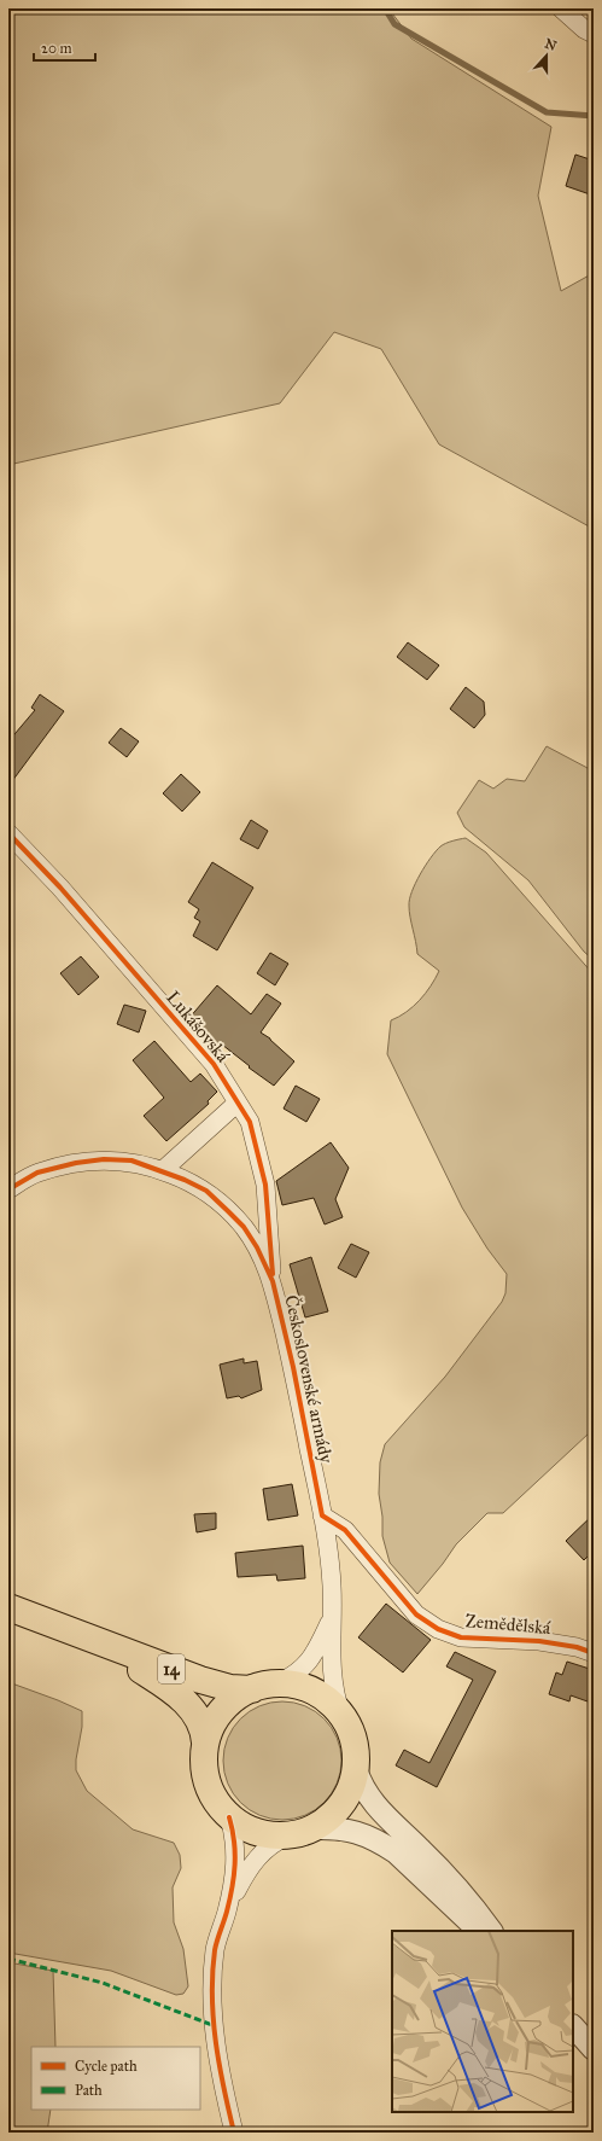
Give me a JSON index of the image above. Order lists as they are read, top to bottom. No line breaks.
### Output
{"streets":{"main road":["Československé armády","14"],"street":["Lukášovská","Zemědělská"]},"crossings":[["Lukášovská","Československé armády"],["Československé armády","Zemědělská"],["Československé armády","14"]],"legend":["Cycle path","Path"],"scale_bar":"20 m","north":"top"}
